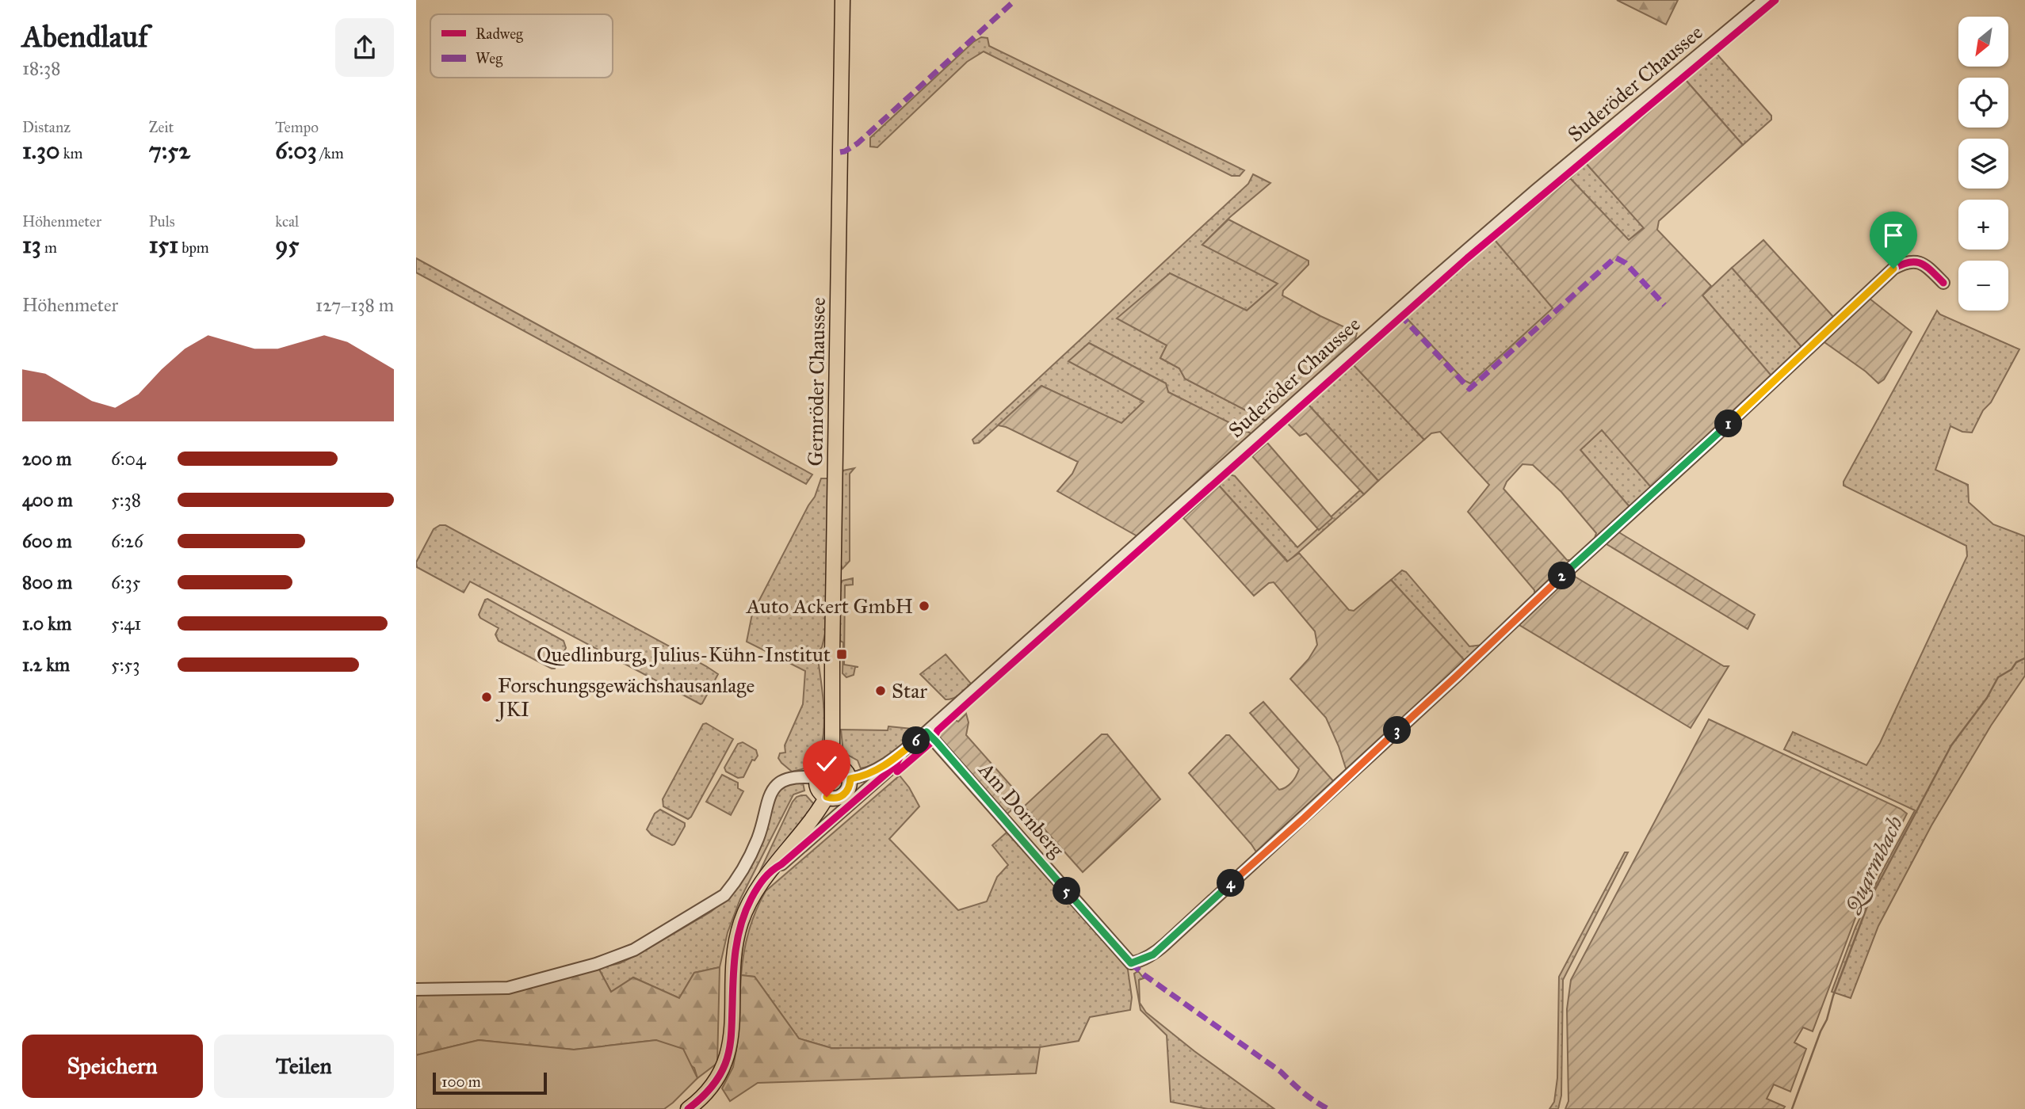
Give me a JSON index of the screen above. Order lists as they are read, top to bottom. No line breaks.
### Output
{"streets":{"main road":["Gernröder Chaussee"],"street":["Suderöder Chaussee","Am Dornberg"]},"crossings":[["Suderöder Chaussee","Gernröder Chaussee"],["Suderöder Chaussee","Am Dornberg"]],"water":["Quarmbach"],"places":{"other":["Auto Ackert GmbH","Star","Forschungsgewächshausanlage JKI"],"transit":["Quedlinburg, Julius-Kühn-Institut"]},"legend":["Radweg","Weg"],"scale_bar":"100 m","north":"bottom left","page":{"heading":["Abendlauf","18:38"],"map_buttons":["+","−"],"stats":[["Distanz","1.30 km"],["Zeit","7:52"],["Tempo","6:03 /km"],["Höhenmeter","13 m"],["Puls","151 bpm"],["kcal","95"]],"chart":["Höhenmeter","127–138 m"],"pins":["1","2","3","6","4","5"],"list":[{"name":"200 m","note":"6:04"},{"name":"400 m","note":"5:38"},{"name":"600 m","note":"6:26"},{"name":"800 m","note":"6:35"},{"name":"1.0 km","note":"5:41"},{"name":"1.2 km","note":"5:53"}],"buttons":["Speichern","Teilen"],"scale":"100 m"}}
